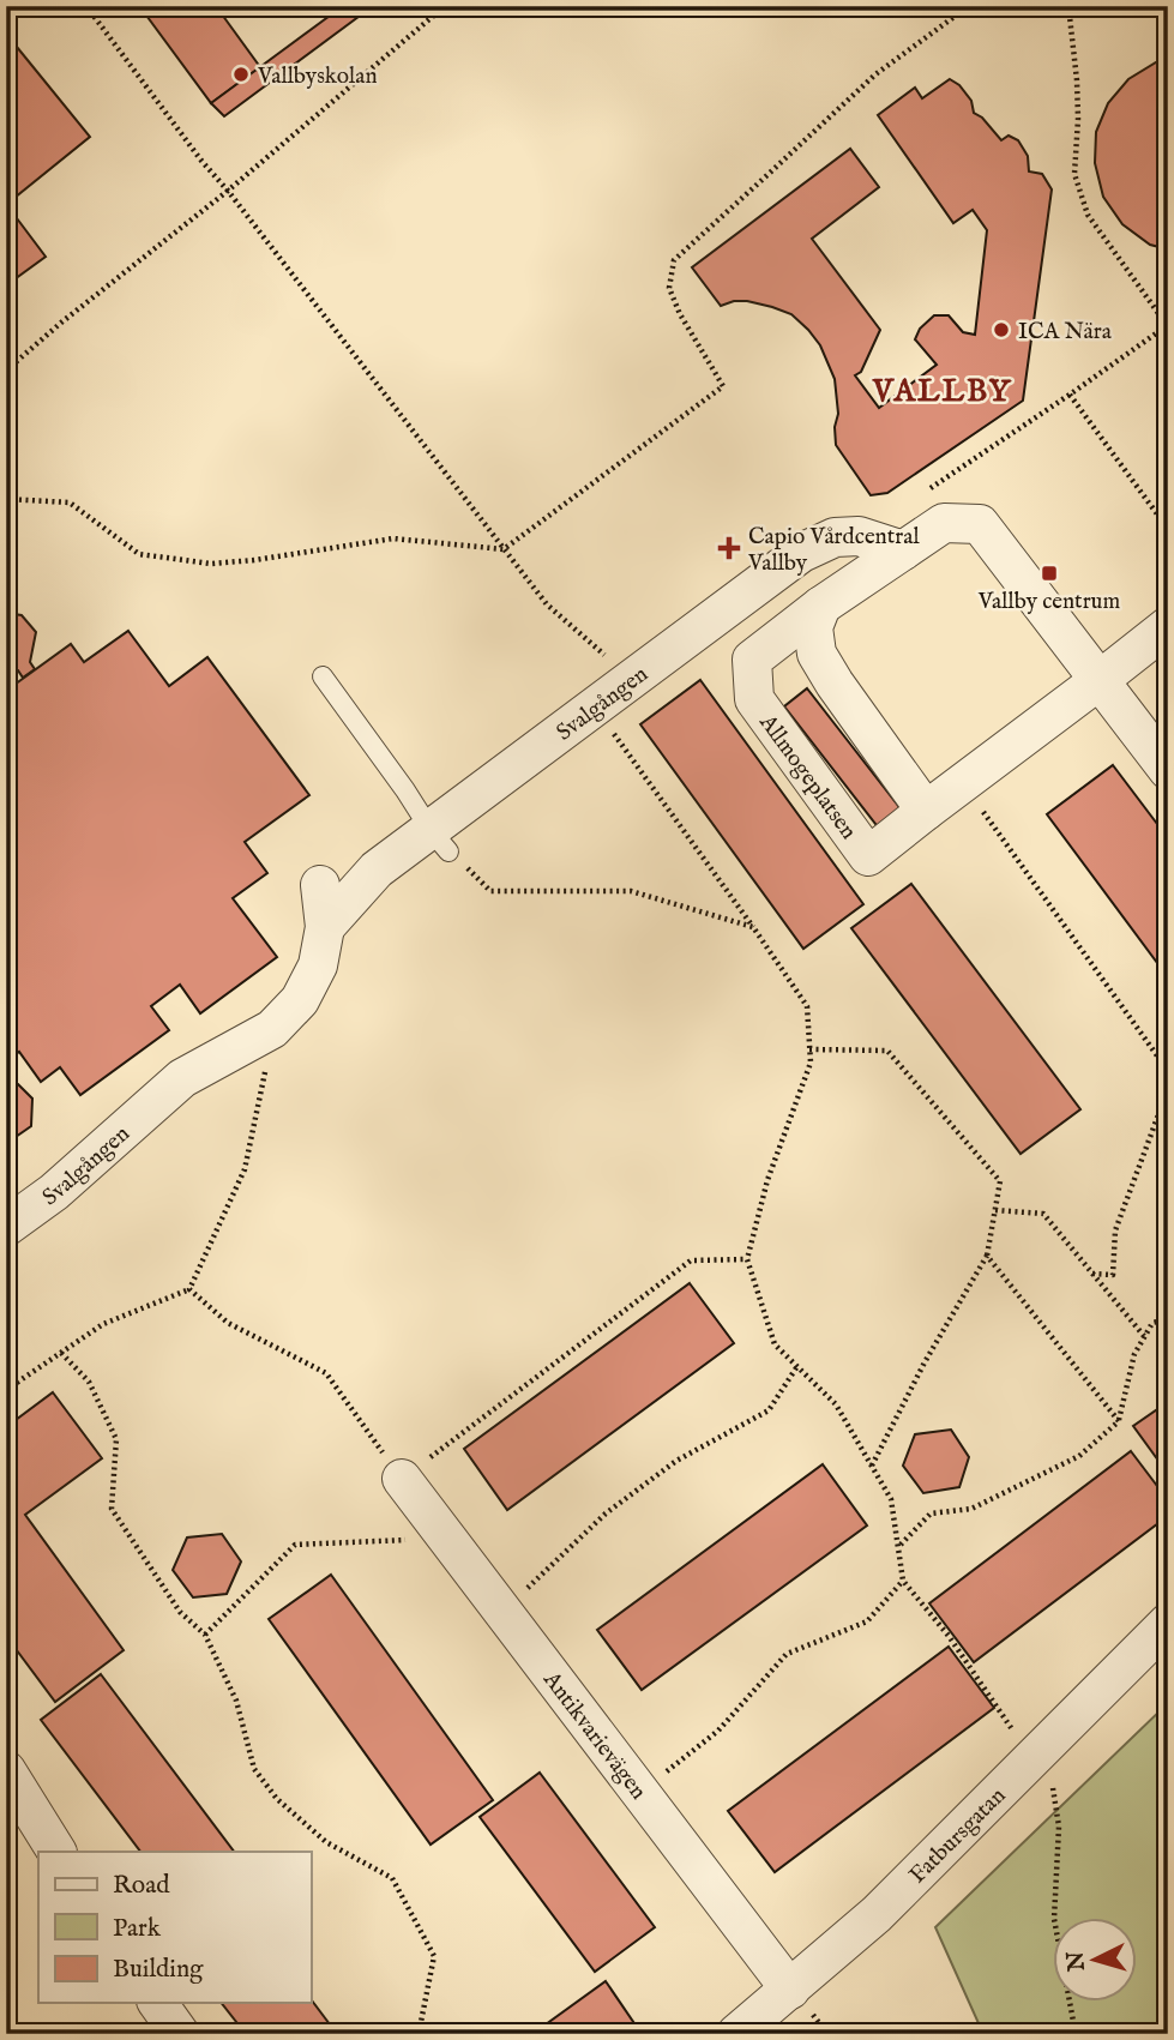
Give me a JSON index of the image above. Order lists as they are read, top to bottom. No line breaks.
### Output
{"streets":{"street":["Svalgången","Allmogeplatsen","Antikvarievägen","Fatbursgatan"]},"crossings":[["Svalgången","Allmogeplatsen"],["Antikvarievägen","Fatbursgatan"]],"districts":["VALLBY"],"places":{"other":["Vallbyskolan","ICA Nära"],"health":["Capio Vårdcentral Vallby"],"transit":["Vallby centrum"]},"legend":["Road","Park","Building"],"north":"left"}
